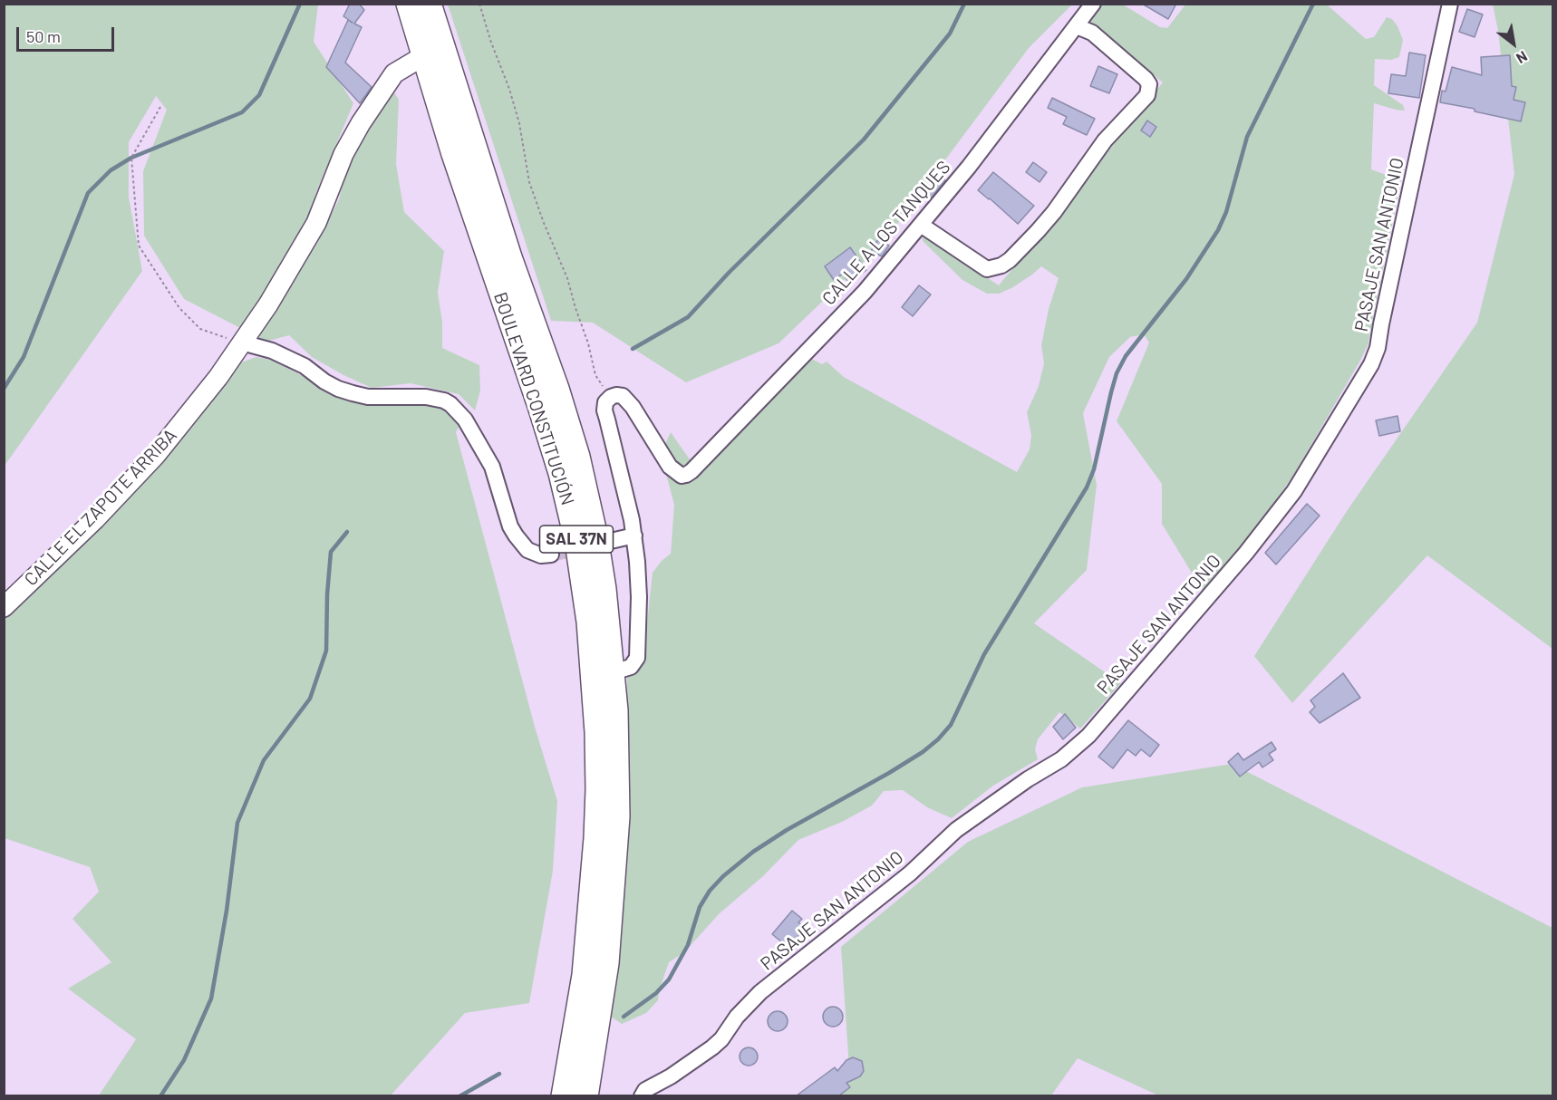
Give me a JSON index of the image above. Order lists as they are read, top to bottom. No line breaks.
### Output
{"streets":{"highway":["BOULEVARD CONSTITUCIÓN","SAL 37N"],"street":["CALLE A LOS TANQUES","PASAJE SAN ANTONIO","CALLE EL ZAPOTE ARRIBA"]},"crossings":[["BOULEVARD CONSTITUCIÓN","CALLE EL ZAPOTE ARRIBA"]],"scale_bar":"50 m","north":"bottom right"}
